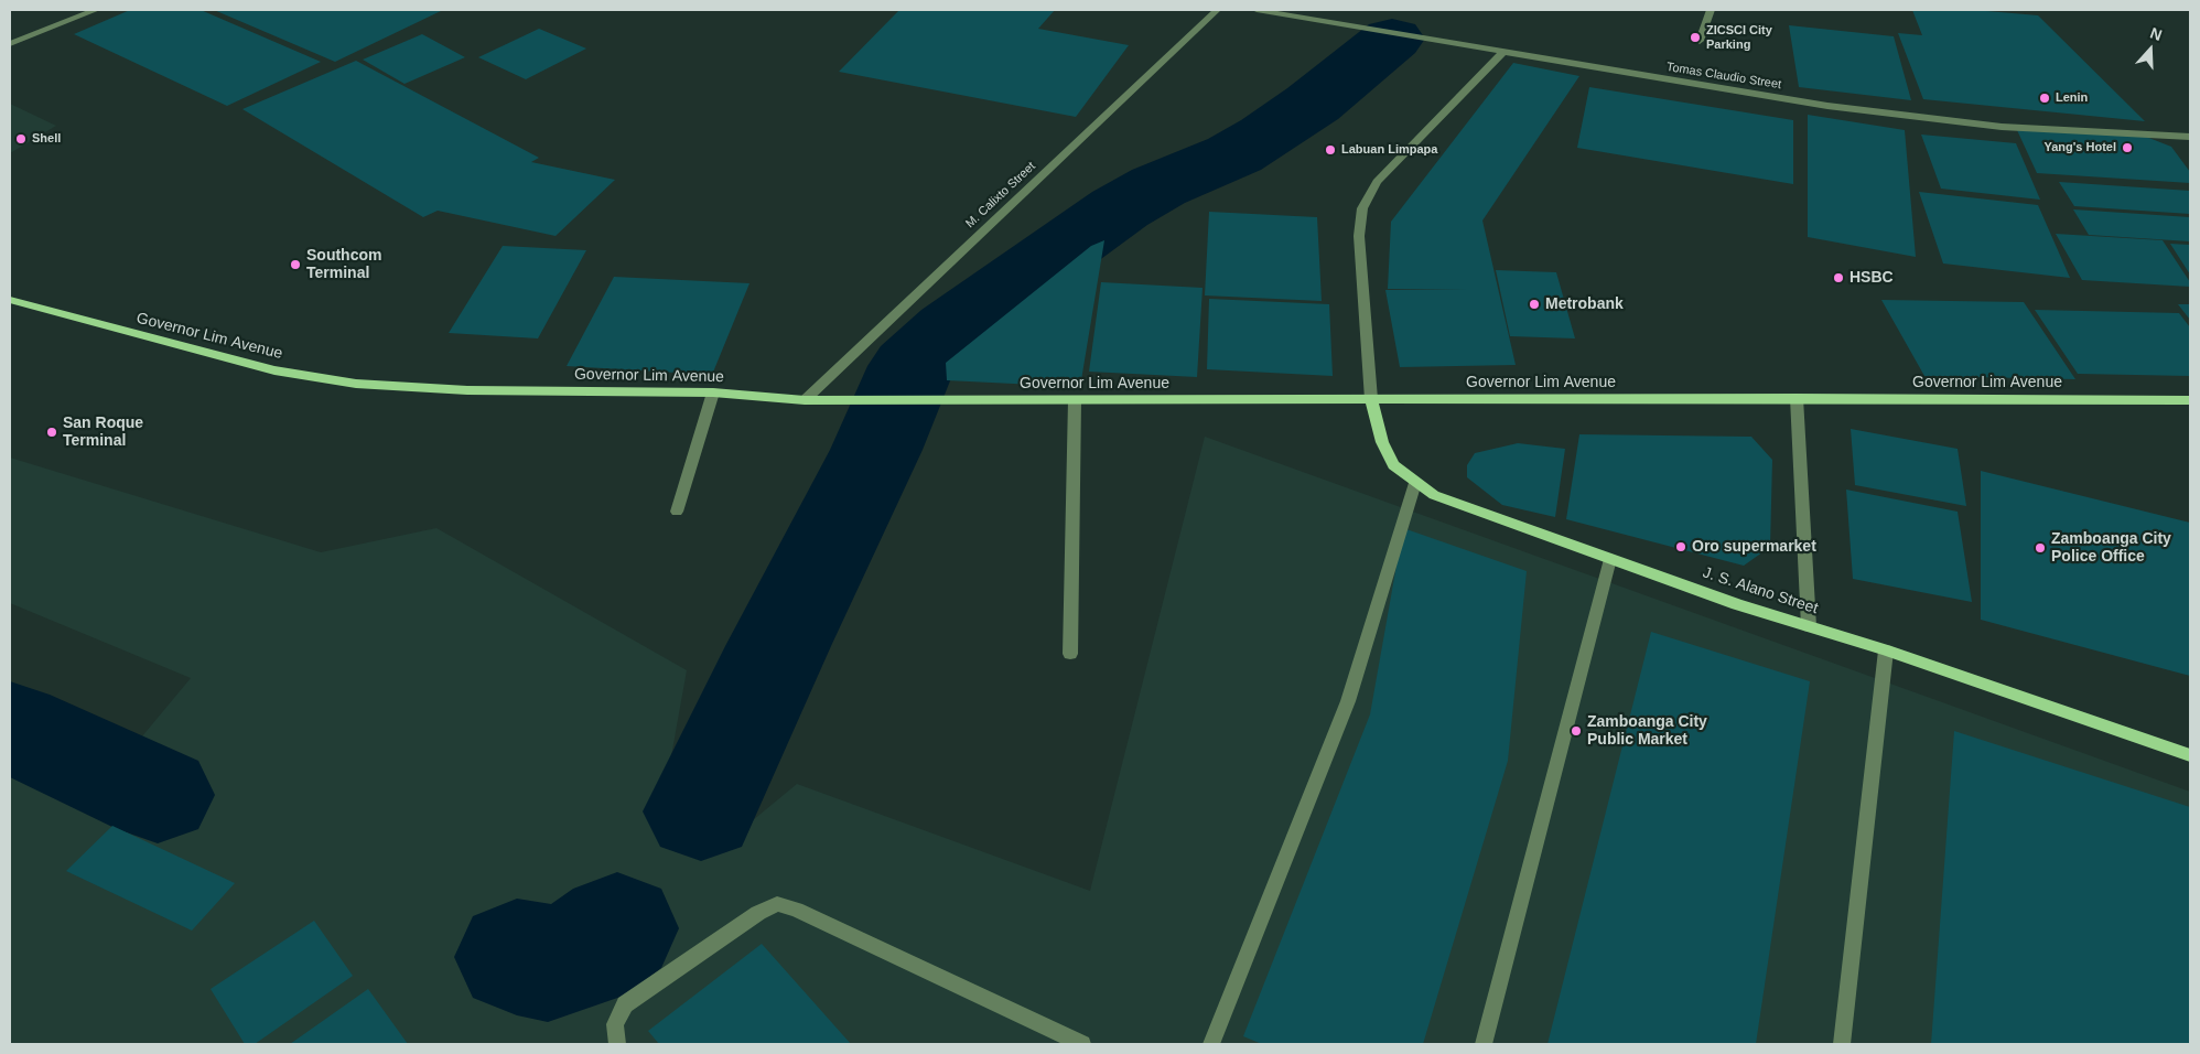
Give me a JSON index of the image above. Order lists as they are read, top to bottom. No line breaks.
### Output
{"streets":{"main road":["Governor Lim Avenue","J. S. Alano Street"],"street":["Tomas Claudio Street","M. Calixto Street"]},"crossings":[["M. Calixto Street","Governor Lim Avenue"],["Governor Lim Avenue","J. S. Alano Street"]],"places":["ZICSCI City Parking","Lenin","Shell","Yang's Hotel","Labuan Limpapa","Southcom Terminal","HSBC","Metrobank","San Roque Terminal","Oro supermarket","Zamboanga City Police Office","Zamboanga City Public Market"],"north":"top"}
